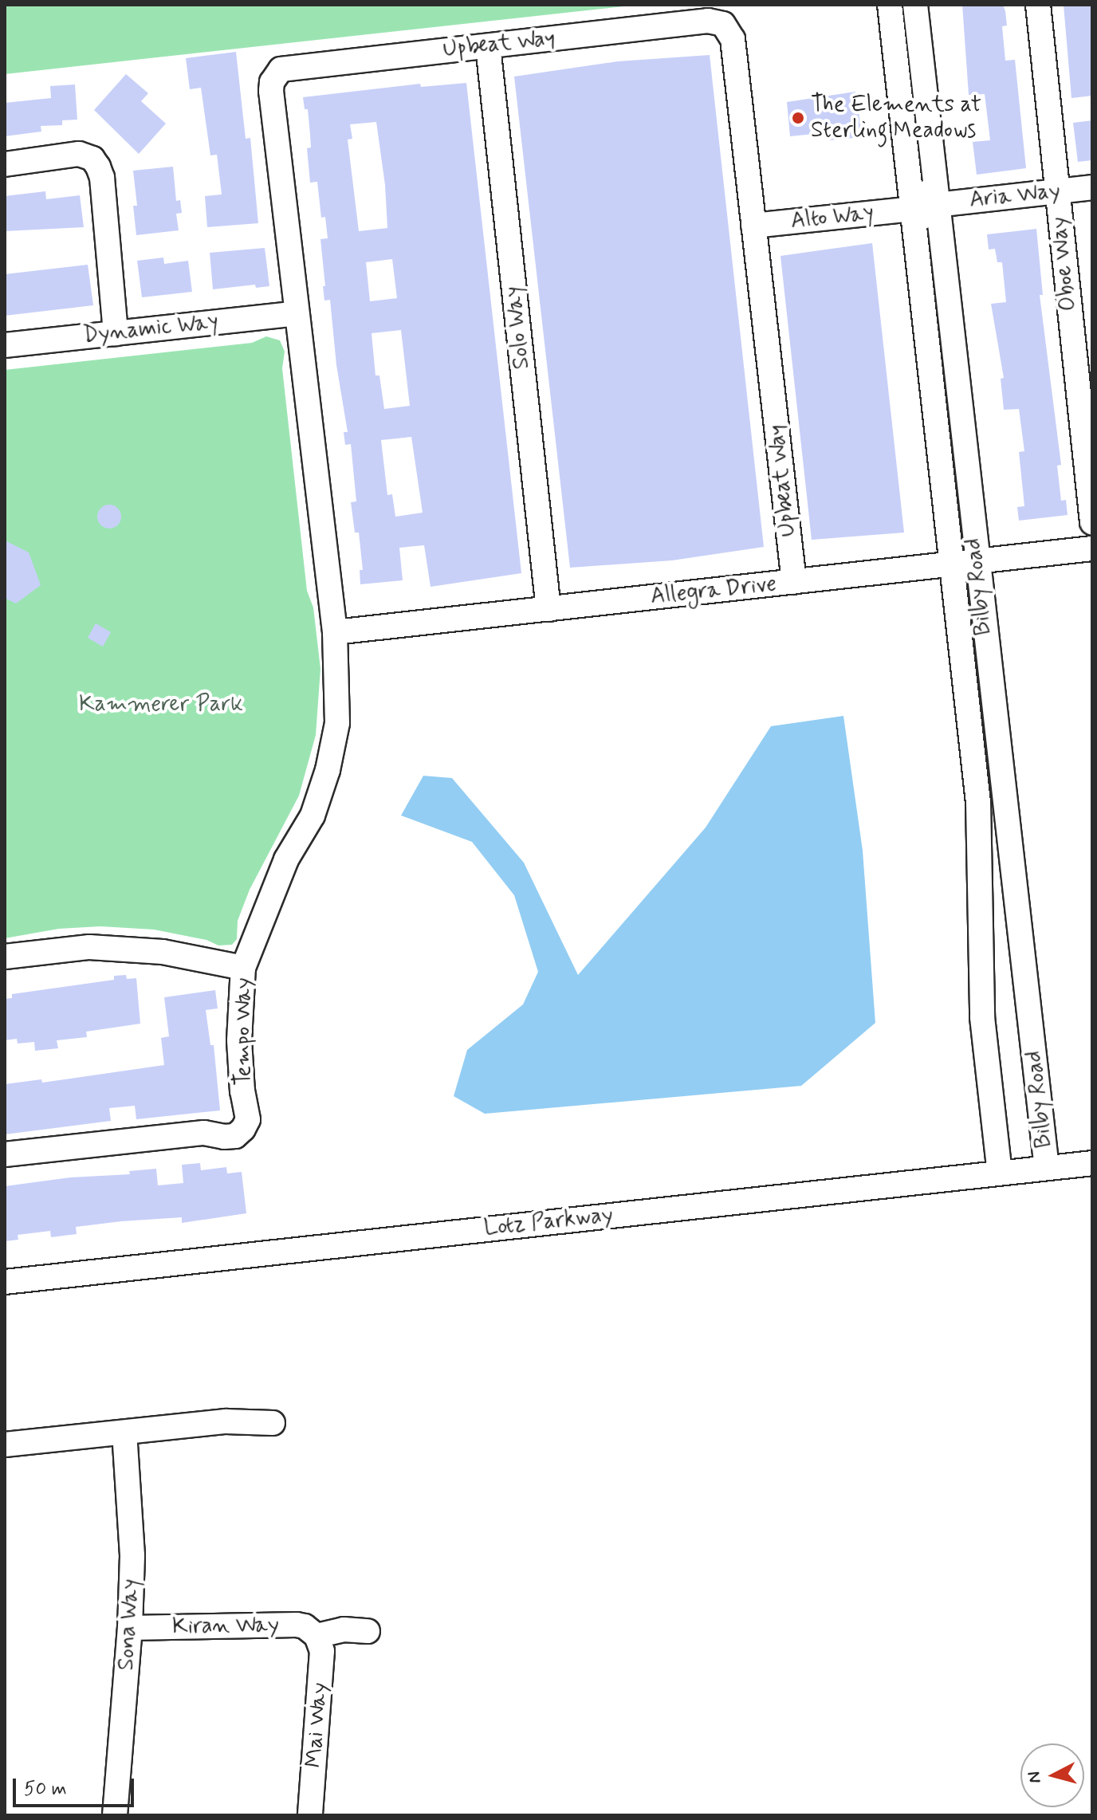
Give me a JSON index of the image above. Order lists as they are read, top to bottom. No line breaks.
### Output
{"streets":{"street":["Upbeat Way","Aria Way","Alto Way","Oboe Way","Solo Way","Dynamic Way","Bilby Road","Allegra Drive","Tempo Way","Lotz Parkway","Sona Way","Kiran Way","Mai Way"]},"crossings":[["Upbeat Way","Alto Way"],["Upbeat Way","Solo Way"],["Upbeat Way","Dynamic Way"],["Upbeat Way","Allegra Drive"],["Upbeat Way","Tempo Way"],["Aria Way","Oboe Way"],["Aria Way","Bilby Road"],["Alto Way","Bilby Road"],["Solo Way","Allegra Drive"],["Bilby Road","Allegra Drive"],["Bilby Road","Lotz Parkway"],["Allegra Drive","Tempo Way"],["Sona Way","Kiran Way"],["Kiran Way","Mai Way"]],"parks":["Kammerer Park"],"places":["The Elements at Sterling Meadows"],"scale_bar":"50 m","north":"left"}
